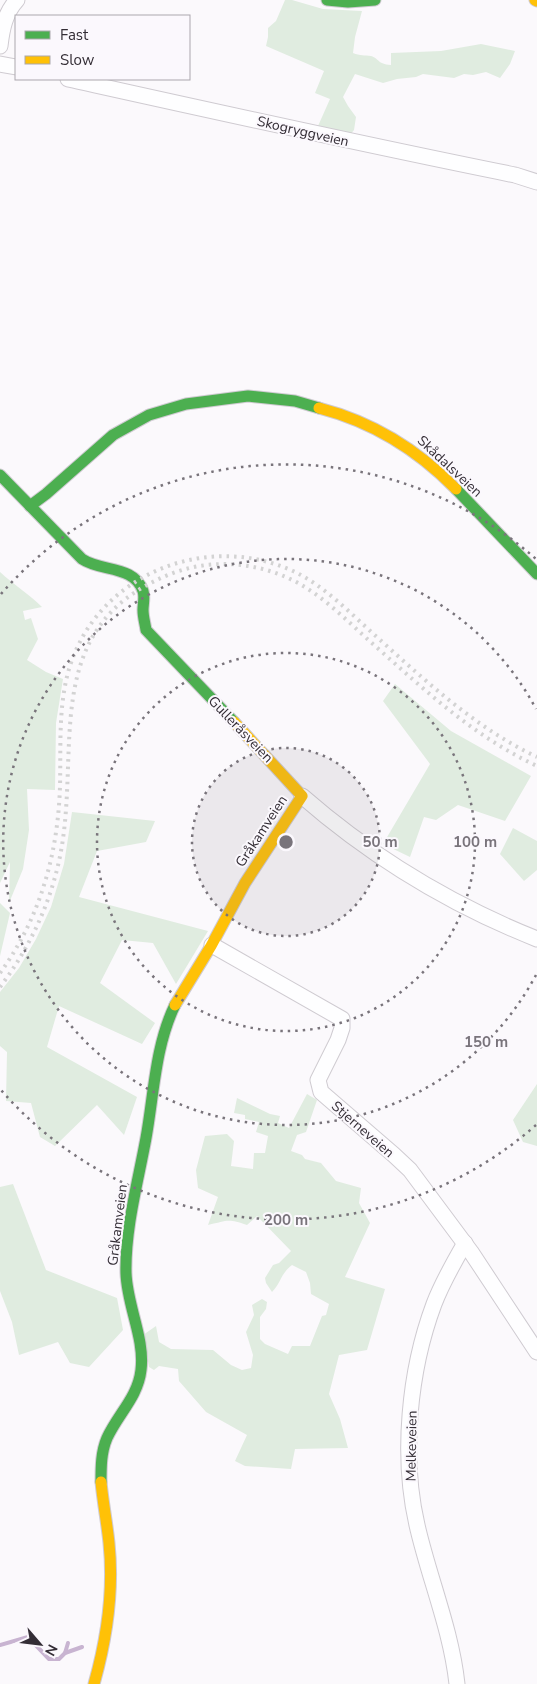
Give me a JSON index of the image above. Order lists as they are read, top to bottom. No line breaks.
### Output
{"streets":{"street":["Skogryggveien","Skådalsveien","Gulleråsveien","Gråkamveien","Stjerneveien","Melkeveien"]},"crossings":[["Skådalsveien","Gulleråsveien"],["Gulleråsveien","Gråkamveien"],["Gråkamveien","Stjerneveien"],["Stjerneveien","Melkeveien"]],"legend":["Fast","Slow"],"north":"bottom right","rings":["50 m","100 m","150 m","200 m"]}
